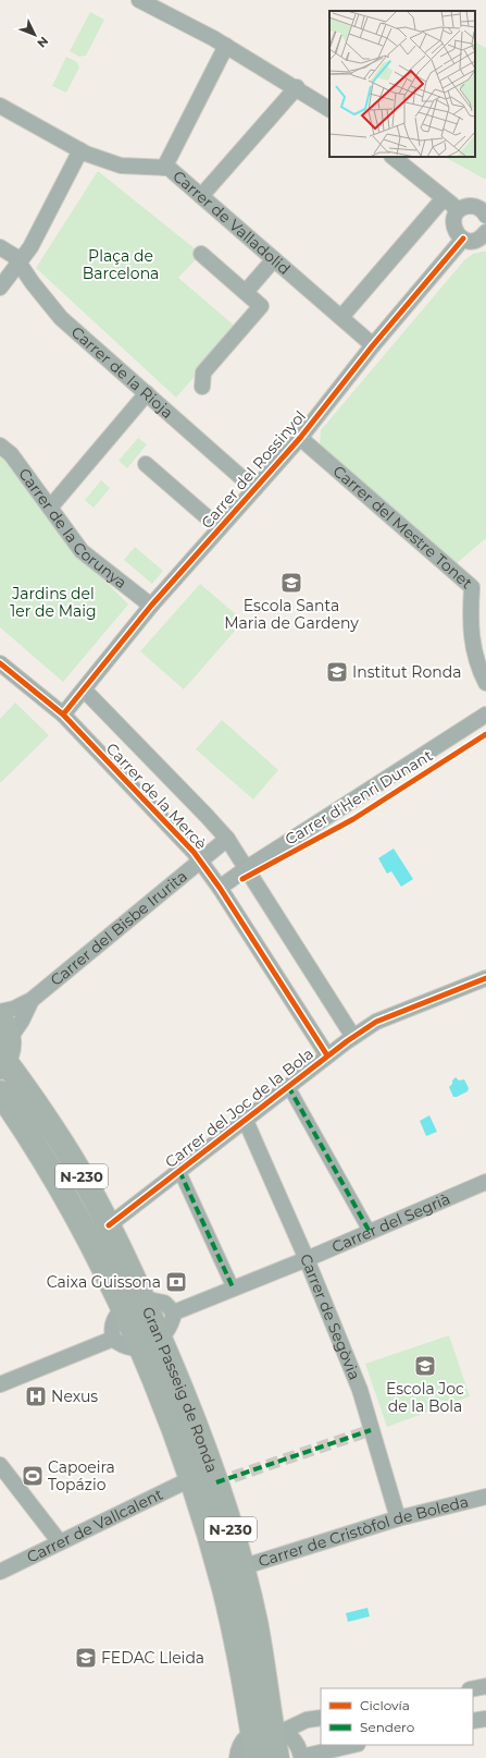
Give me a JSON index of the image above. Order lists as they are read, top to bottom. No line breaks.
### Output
{"streets":{"main road":["N-230","Gran Passeig de Ronda"],"street":["Carrer de Valladolid","Carrer de la Rioja","Carrer del Rossinyol","Carrer de la Corunya","Carrer del Mestre Tonet","Carrer de la Mercè","Carrer d'Henri Dunant","Carrer del Bisbe Irurita","Carrer del Joc de la Bola","Carrer del Segrià","Carrer de Segòvia","Carrer de Vallcalent","Carrer de Cristòfol de Boleda"]},"crossings":[["Carrer de Valladolid","Carrer del Rossinyol"],["Carrer de la Rioja","Carrer del Rossinyol"],["Carrer del Rossinyol","Carrer de la Corunya"],["Carrer del Rossinyol","Carrer del Mestre Tonet"],["Carrer del Rossinyol","Carrer de la Mercè"],["Carrer de la Mercè","Carrer d'Henri Dunant"],["Carrer de la Mercè","Carrer del Bisbe Irurita"],["Carrer de la Mercè","Carrer del Joc de la Bola"],["Carrer del Bisbe Irurita","Gran Passeig de Ronda"],["Carrer del Joc de la Bola","Carrer de Segòvia"],["Carrer del Joc de la Bola","Gran Passeig de Ronda"],["Carrer del Segrià","Carrer de Segòvia"],["Carrer de Segòvia","Carrer de Cristòfol de Boleda"],["Gran Passeig de Ronda","Carrer de Vallcalent"],["Gran Passeig de Ronda","Carrer de Cristòfol de Boleda"]],"parks":["Plaça de Barcelona","Jardins del 1er de Maig"],"places":{"school or university":["Escola Santa Maria de Gardeny","Institut Ronda","Escola Joc de la Bola","FEDAC Lleida"],"bank":["Caixa Guissona"],"hospital":["Nexus"],"sports":["Capoeira Topázio"]},"legend":["Ciclovía","Sendero"],"north":"bottom right"}
